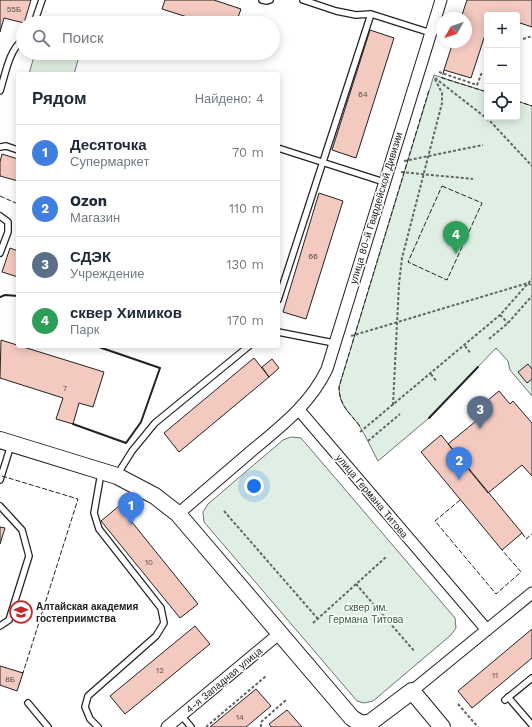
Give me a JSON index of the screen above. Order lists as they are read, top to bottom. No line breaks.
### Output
{"streets":{"street":["улица 80-й Гвардейской Дивизии","улица Германа Титова","4-я Западная улица"]},"crossings":[["улица 80-й Гвардейской Дивизии","улица Германа Титова"]],"parks":["сквер им. Германа Титова"],"places":{"school or university":["Алтайская академия гостеприимства"]},"house_numbers":["55Б","64","66","7","10","12","11","8Б","14"],"north":"bottom left","page":{"map_buttons":["+","−"],"search":"Поиск","heading":["Рядом","Найдено: 4"],"list":[{"mark":"1","name":"Десяточка","note":"Супермаркет","value":"70 m"},{"mark":"2","name":"Ozon","note":"Магазин","value":"110 m"},{"mark":"3","name":"СДЭК","note":"Учреждение","value":"130 m"},{"mark":"4","name":"сквер Химиков","note":"Парк","value":"170 m"}],"pins":["4","3","2","1"]}}
